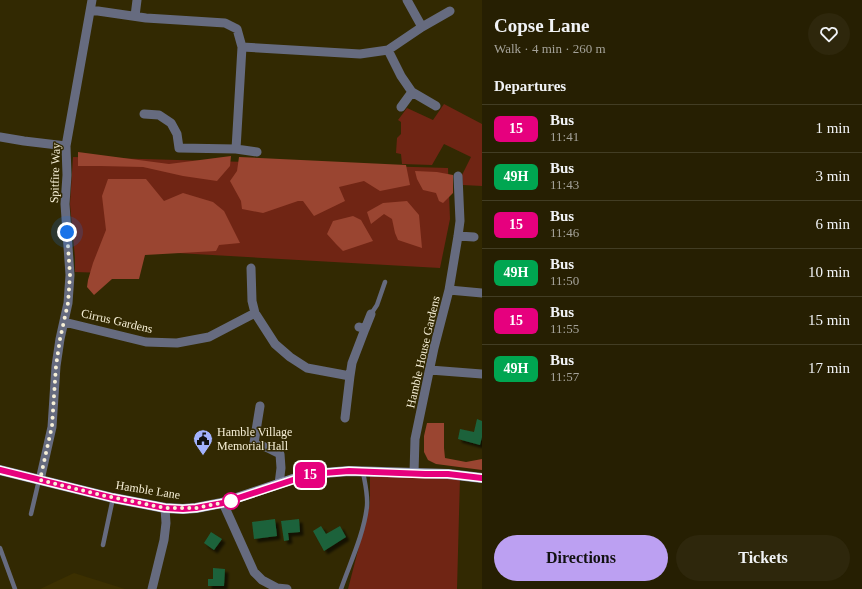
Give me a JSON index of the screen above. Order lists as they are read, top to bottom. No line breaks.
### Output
{"streets":{"main road":["Hamble Lane"],"street":["Spitfire Way","Cirrus Gardens","Hamble House Gardens"]},"crossings":[["Spitfire Way","Cirrus Gardens"],["Spitfire Way","Hamble Lane"],["Hamble House Gardens","Hamble Lane"]],"places":{"public building":["Hamble Village Memorial Hall"]},"lines":["bus line 15"],"page":{"on_map":"15","heading":[["Copse Lane","Walk · 4 min · 260 m"],"Departures"],"list":[{"mark":"15","name":"Bus","note":"11:41","value":"1 min"},{"mark":"49H","name":"Bus","note":"11:43","value":"3 min"},{"mark":"15","name":"Bus","note":"11:46","value":"6 min"},{"mark":"49H","name":"Bus","note":"11:50","value":"10 min"},{"mark":"15","name":"Bus","note":"11:55","value":"15 min"},{"mark":"49H","name":"Bus","note":"11:57","value":"17 min"}],"buttons":["Directions","Tickets"]}}
